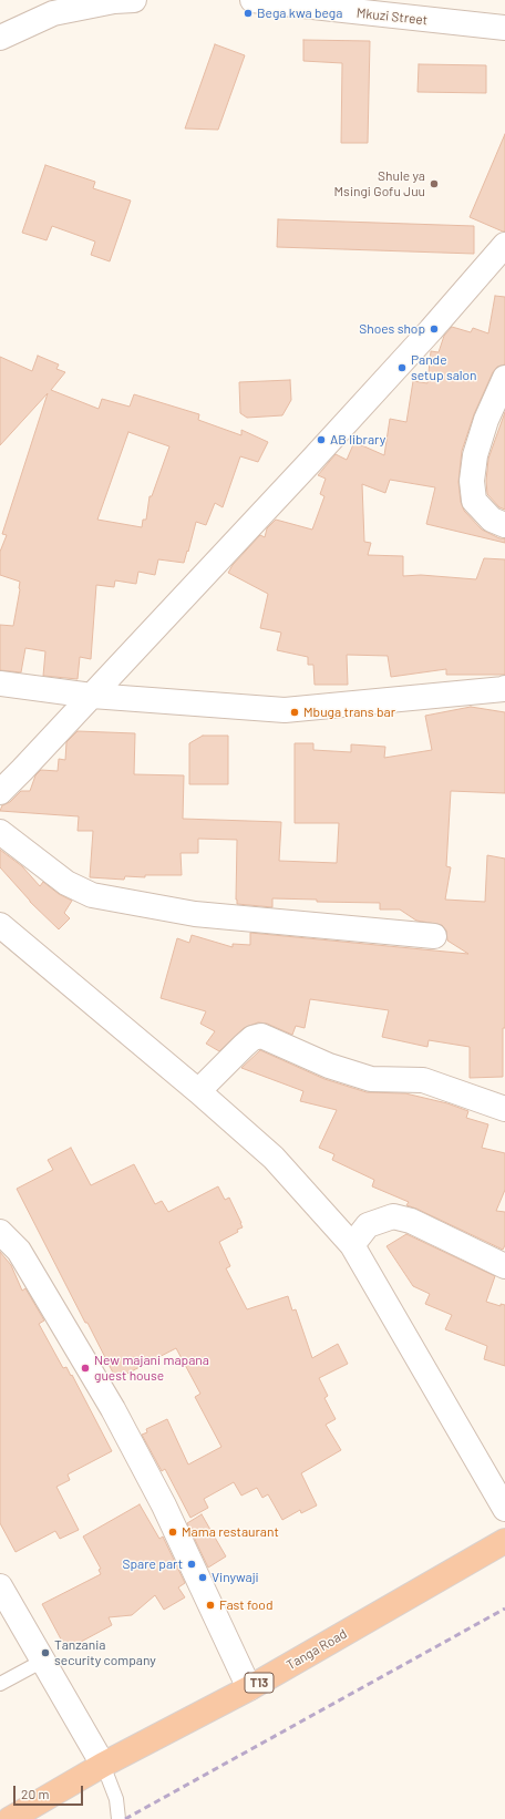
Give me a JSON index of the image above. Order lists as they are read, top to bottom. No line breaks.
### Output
{"streets":{"highway":["Tanga Road","T13"],"street":["Mkuzi Street"]},"places":["Bega kwa bega","Shule ya Msingi Gofu Juu","Shoes shop","Pande setup salon","AB library","Mbuga trans bar","New majani mapana guest house","Mama restaurant","Spare part","Vinywaji","Fast food","Tanzania security company"],"scale_bar":"20 m"}
